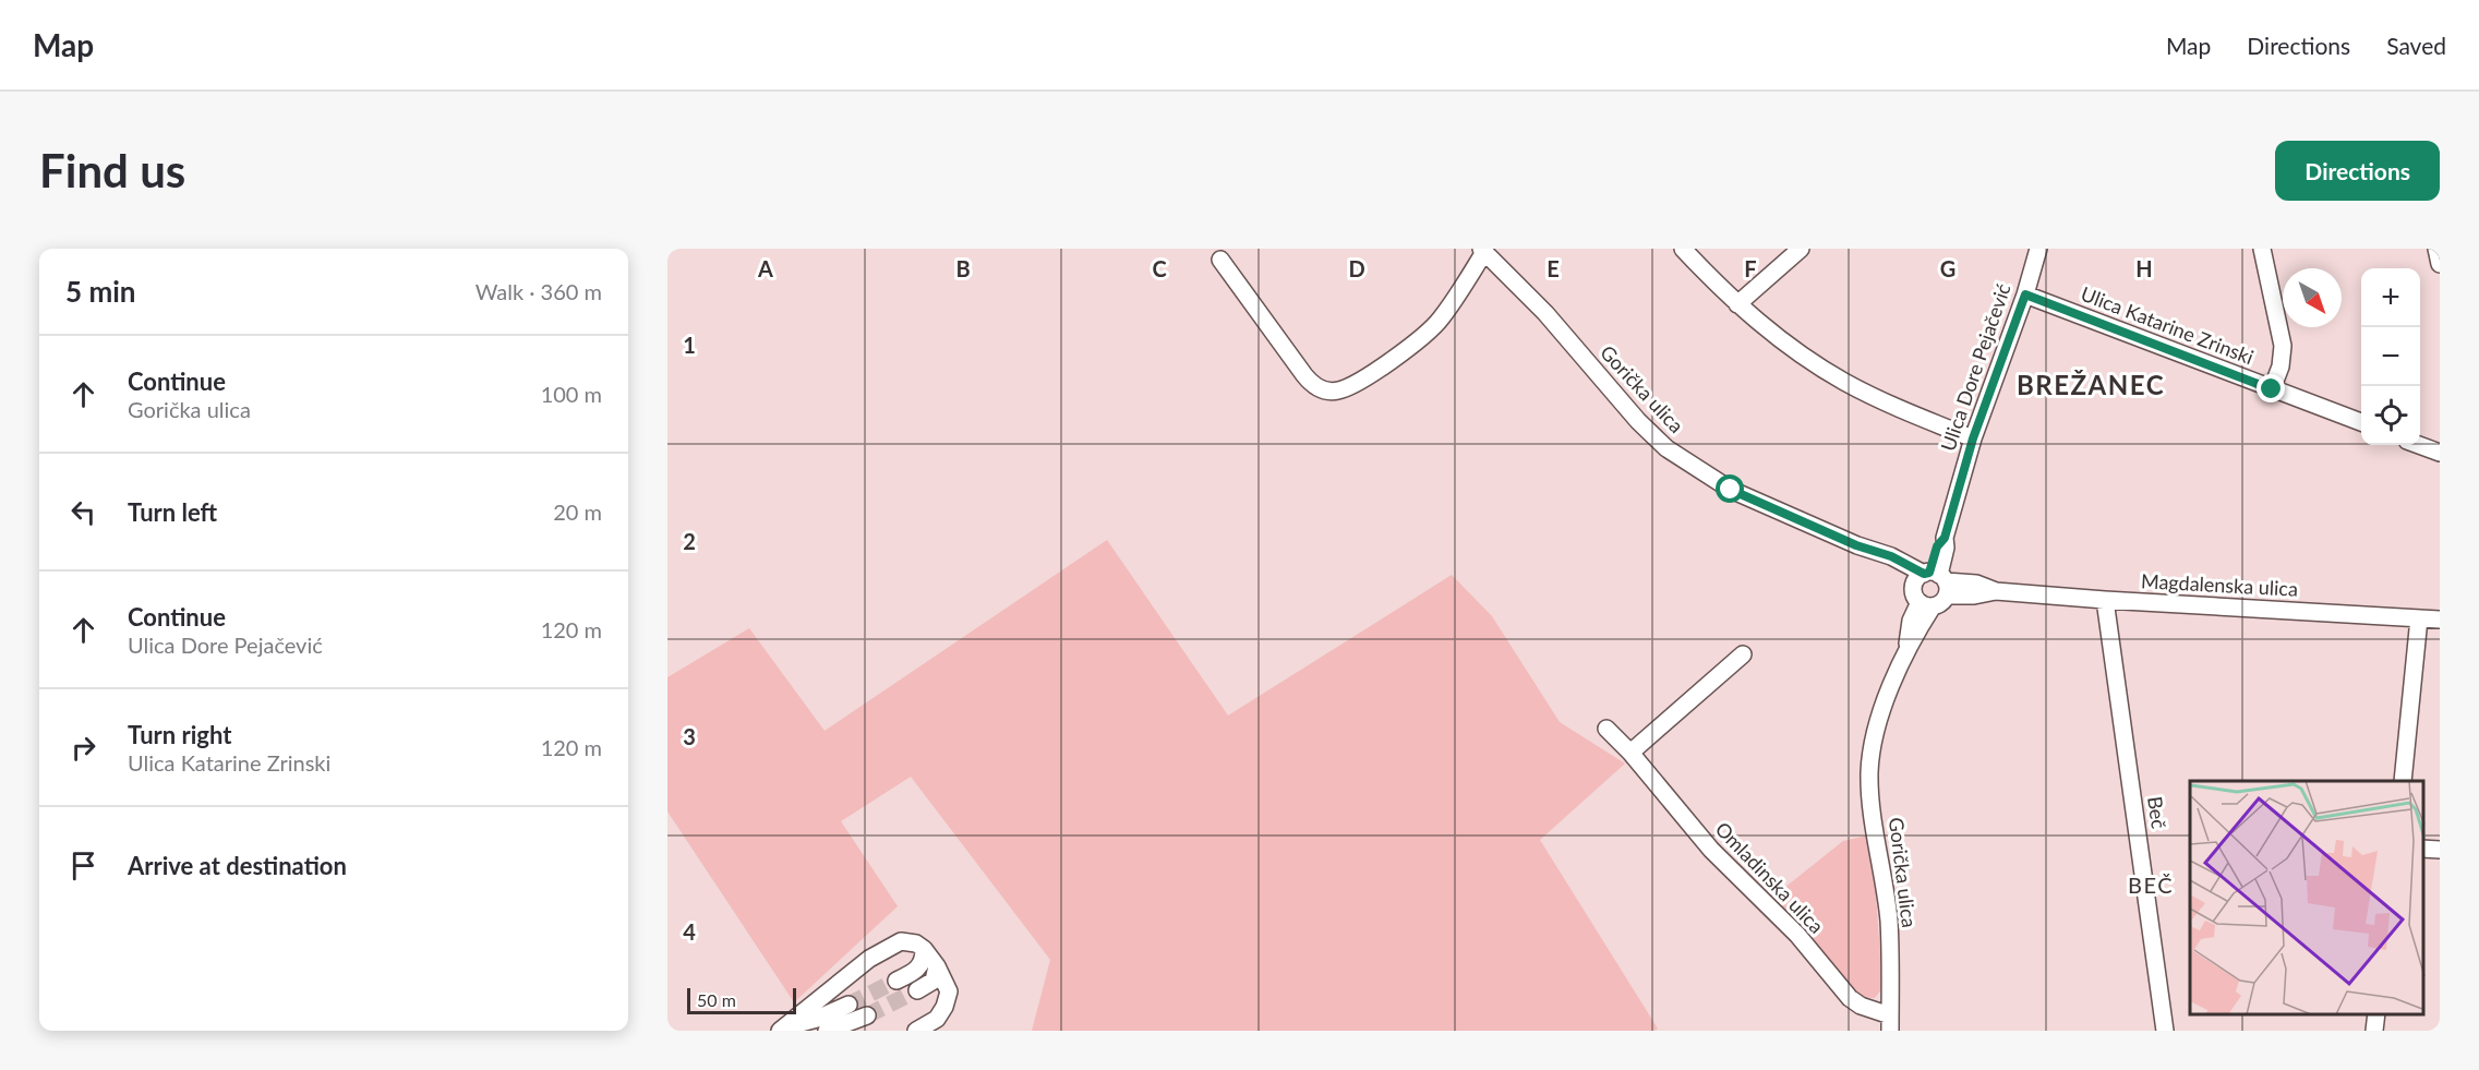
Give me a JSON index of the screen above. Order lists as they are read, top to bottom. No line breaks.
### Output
{"streets":{"street":["Ulica Katarine Zrinski","Ulica Dore Pejačević","Gorička ulica","Magdalenska ulica","Beč","Omladinska ulica"]},"crossings":[["Ulica Katarine Zrinski","Ulica Dore Pejačević"],["Ulica Dore Pejačević","Gorička ulica"],["Ulica Dore Pejačević","Magdalenska ulica"],["Gorička ulica","Magdalenska ulica"],["Gorička ulica","Omladinska ulica"],["Magdalenska ulica","Beč"]],"districts":["BREŽANEC","BEČ"],"scale_bar":"50 m","north":"bottom right","page":{"header":"Map","nav":["Map","Directions","Saved"],"buttons":"Directions","title":"Find us","heading":["5 min","Walk · 360 m"],"map_buttons":["+","−"],"list":[["Continue","Gorička ulica","100 m"],["Turn left","20 m"],["Continue","Ulica Dore Pejačević","120 m"],["Turn right","Ulica Katarine Zrinski","120 m"],"Arrive at destination"],"scale":"50 m"},"grid":{"columns":["A","B","C","D","E","F","G","H"],"rows":["1","2","3","4"]}}
